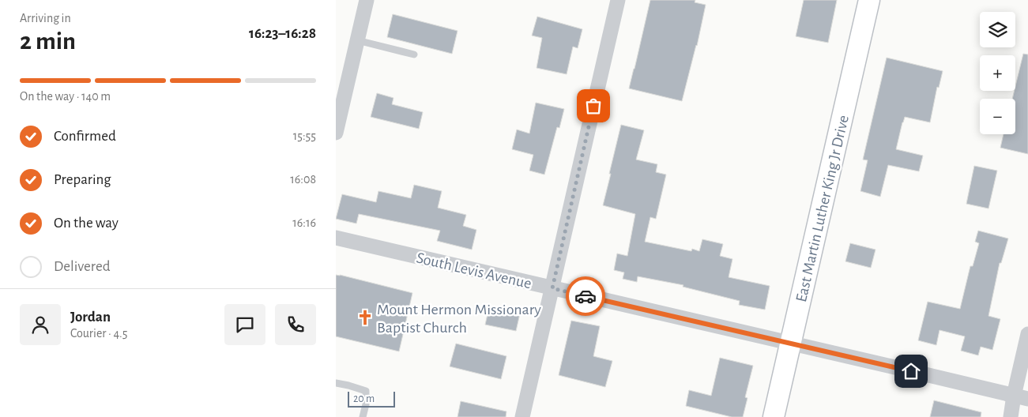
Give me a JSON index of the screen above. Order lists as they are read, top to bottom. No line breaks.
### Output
{"streets":{"street":["East Martin Luther King Jr Drive","South Levis Avenue"]},"crossings":[["East Martin Luther King Jr Drive","South Levis Avenue"]],"places":{"church":["Mount Hermon Missionary Baptist Church"]},"scale_bar":"20 m","page":{"heading":["2 min","Arriving in","16:23–16:28"],"panel":["Jordan","Courier · 4.5"],"map_buttons":["+","−"],"bar":"On the way · 140 m","list":[["Confirmed","15:55"],["Preparing","16:08"],["On the way","16:16"],"Delivered"],"scale":"20 m"}}
